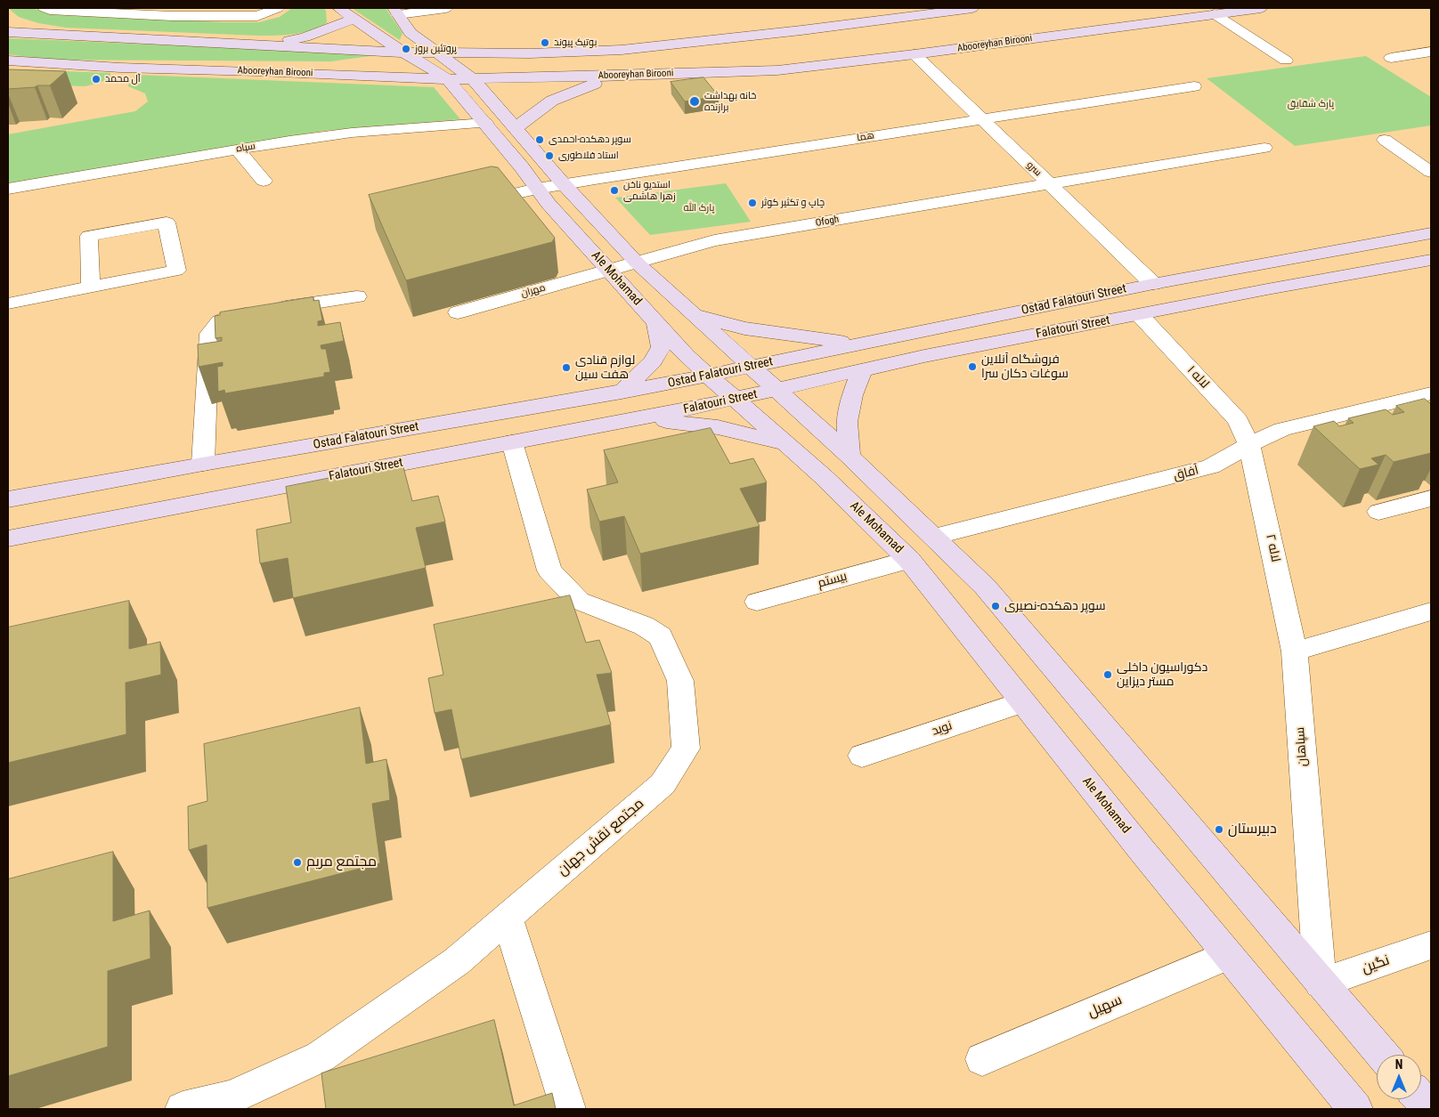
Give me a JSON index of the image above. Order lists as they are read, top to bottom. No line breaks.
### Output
{"streets":{"main road":["Abooreyhan Birooni","Ale Mohamad","Ostad Falatouri Street","Falatouri Street"],"street":["هما","سپاه","سرو","Ofogh","مهران","لاله ۱","آفاق","لاله ۲","بیستم","نوید","سپاهان","مجتمع نقش جهان","نگین","سهیل"]},"crossings":[["Abooreyhan Birooni","سرو"],["Abooreyhan Birooni","Ale Mohamad"],["هما","سرو"],["هما","Ale Mohamad"],["سپاه","Ale Mohamad"],["سرو","Ofogh"],["سرو","Ostad Falatouri Street"],["Ofogh","Ale Mohamad"],["Ofogh","مهران"],["Ale Mohamad","مهران"],["Ale Mohamad","Ostad Falatouri Street"],["Ale Mohamad","Falatouri Street"],["Ale Mohamad","آفاق"],["Ale Mohamad","بیستم"],["Ale Mohamad","نوید"],["Ale Mohamad","سپاهان"],["Ale Mohamad","نگین"],["Ale Mohamad","سهیل"],["Falatouri Street","لاله ۱"],["Falatouri Street","مجتمع نقش جهان"],["لاله ۱","آفاق"],["لاله ۱","لاله ۲"],["آفاق","لاله ۲"],["لاله ۲","سپاهان"],["سپاهان","نگین"]],"parks":["پارک شقایق","پارک الله"],"places":["بوتیک پیوند","پروتئین بروز","آل محمد","خانه بهداشت برازنده","سوپر دهکده-احمدی","استاد فلاطوری","استدیو ناخن زهرا هاشمی","چاپ و تکثیر کوثر","فروشگاه آنلاین سوغات دکان سرا","لوازم قنادی هفت سین","سوپر دهکده-نصیری","دکوراسیون داخلی مستر دیزاین","دبیرستان","مجتمع مریم"],"north":"top"}
